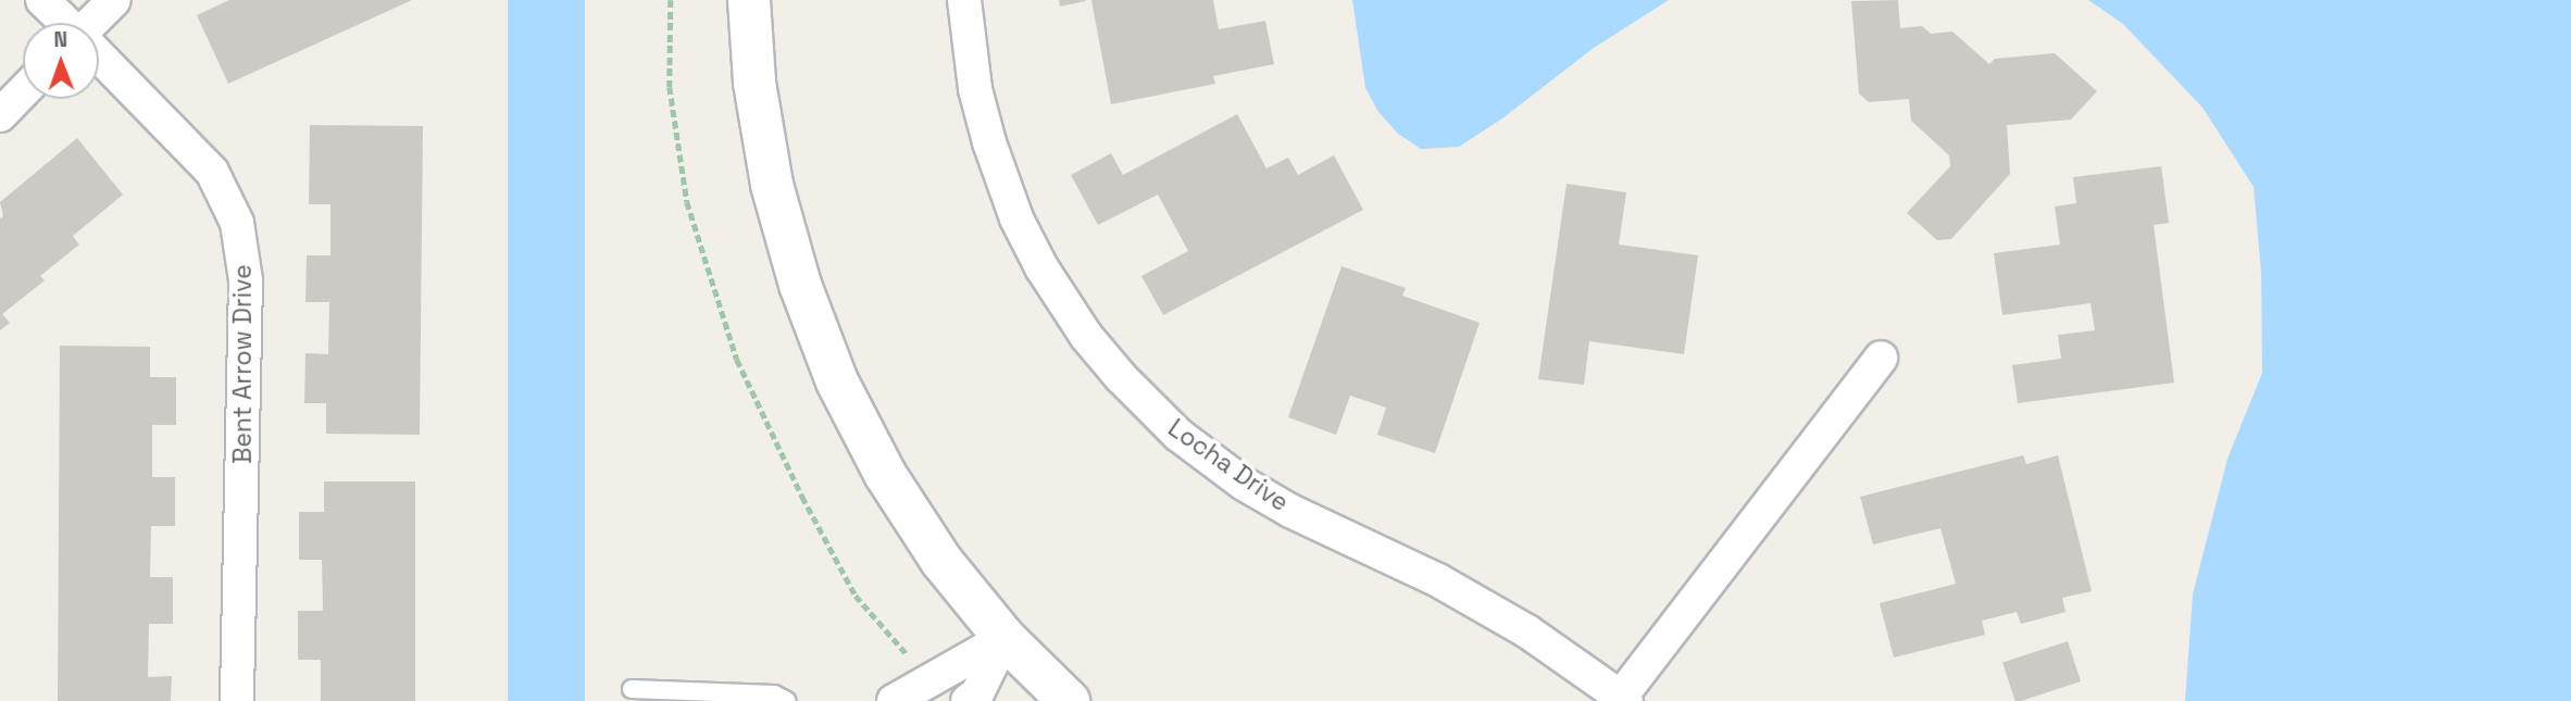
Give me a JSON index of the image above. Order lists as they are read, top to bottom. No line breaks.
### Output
{"streets":{"street":["Bent Arrow Drive","Locha Drive"]},"north":"top"}
